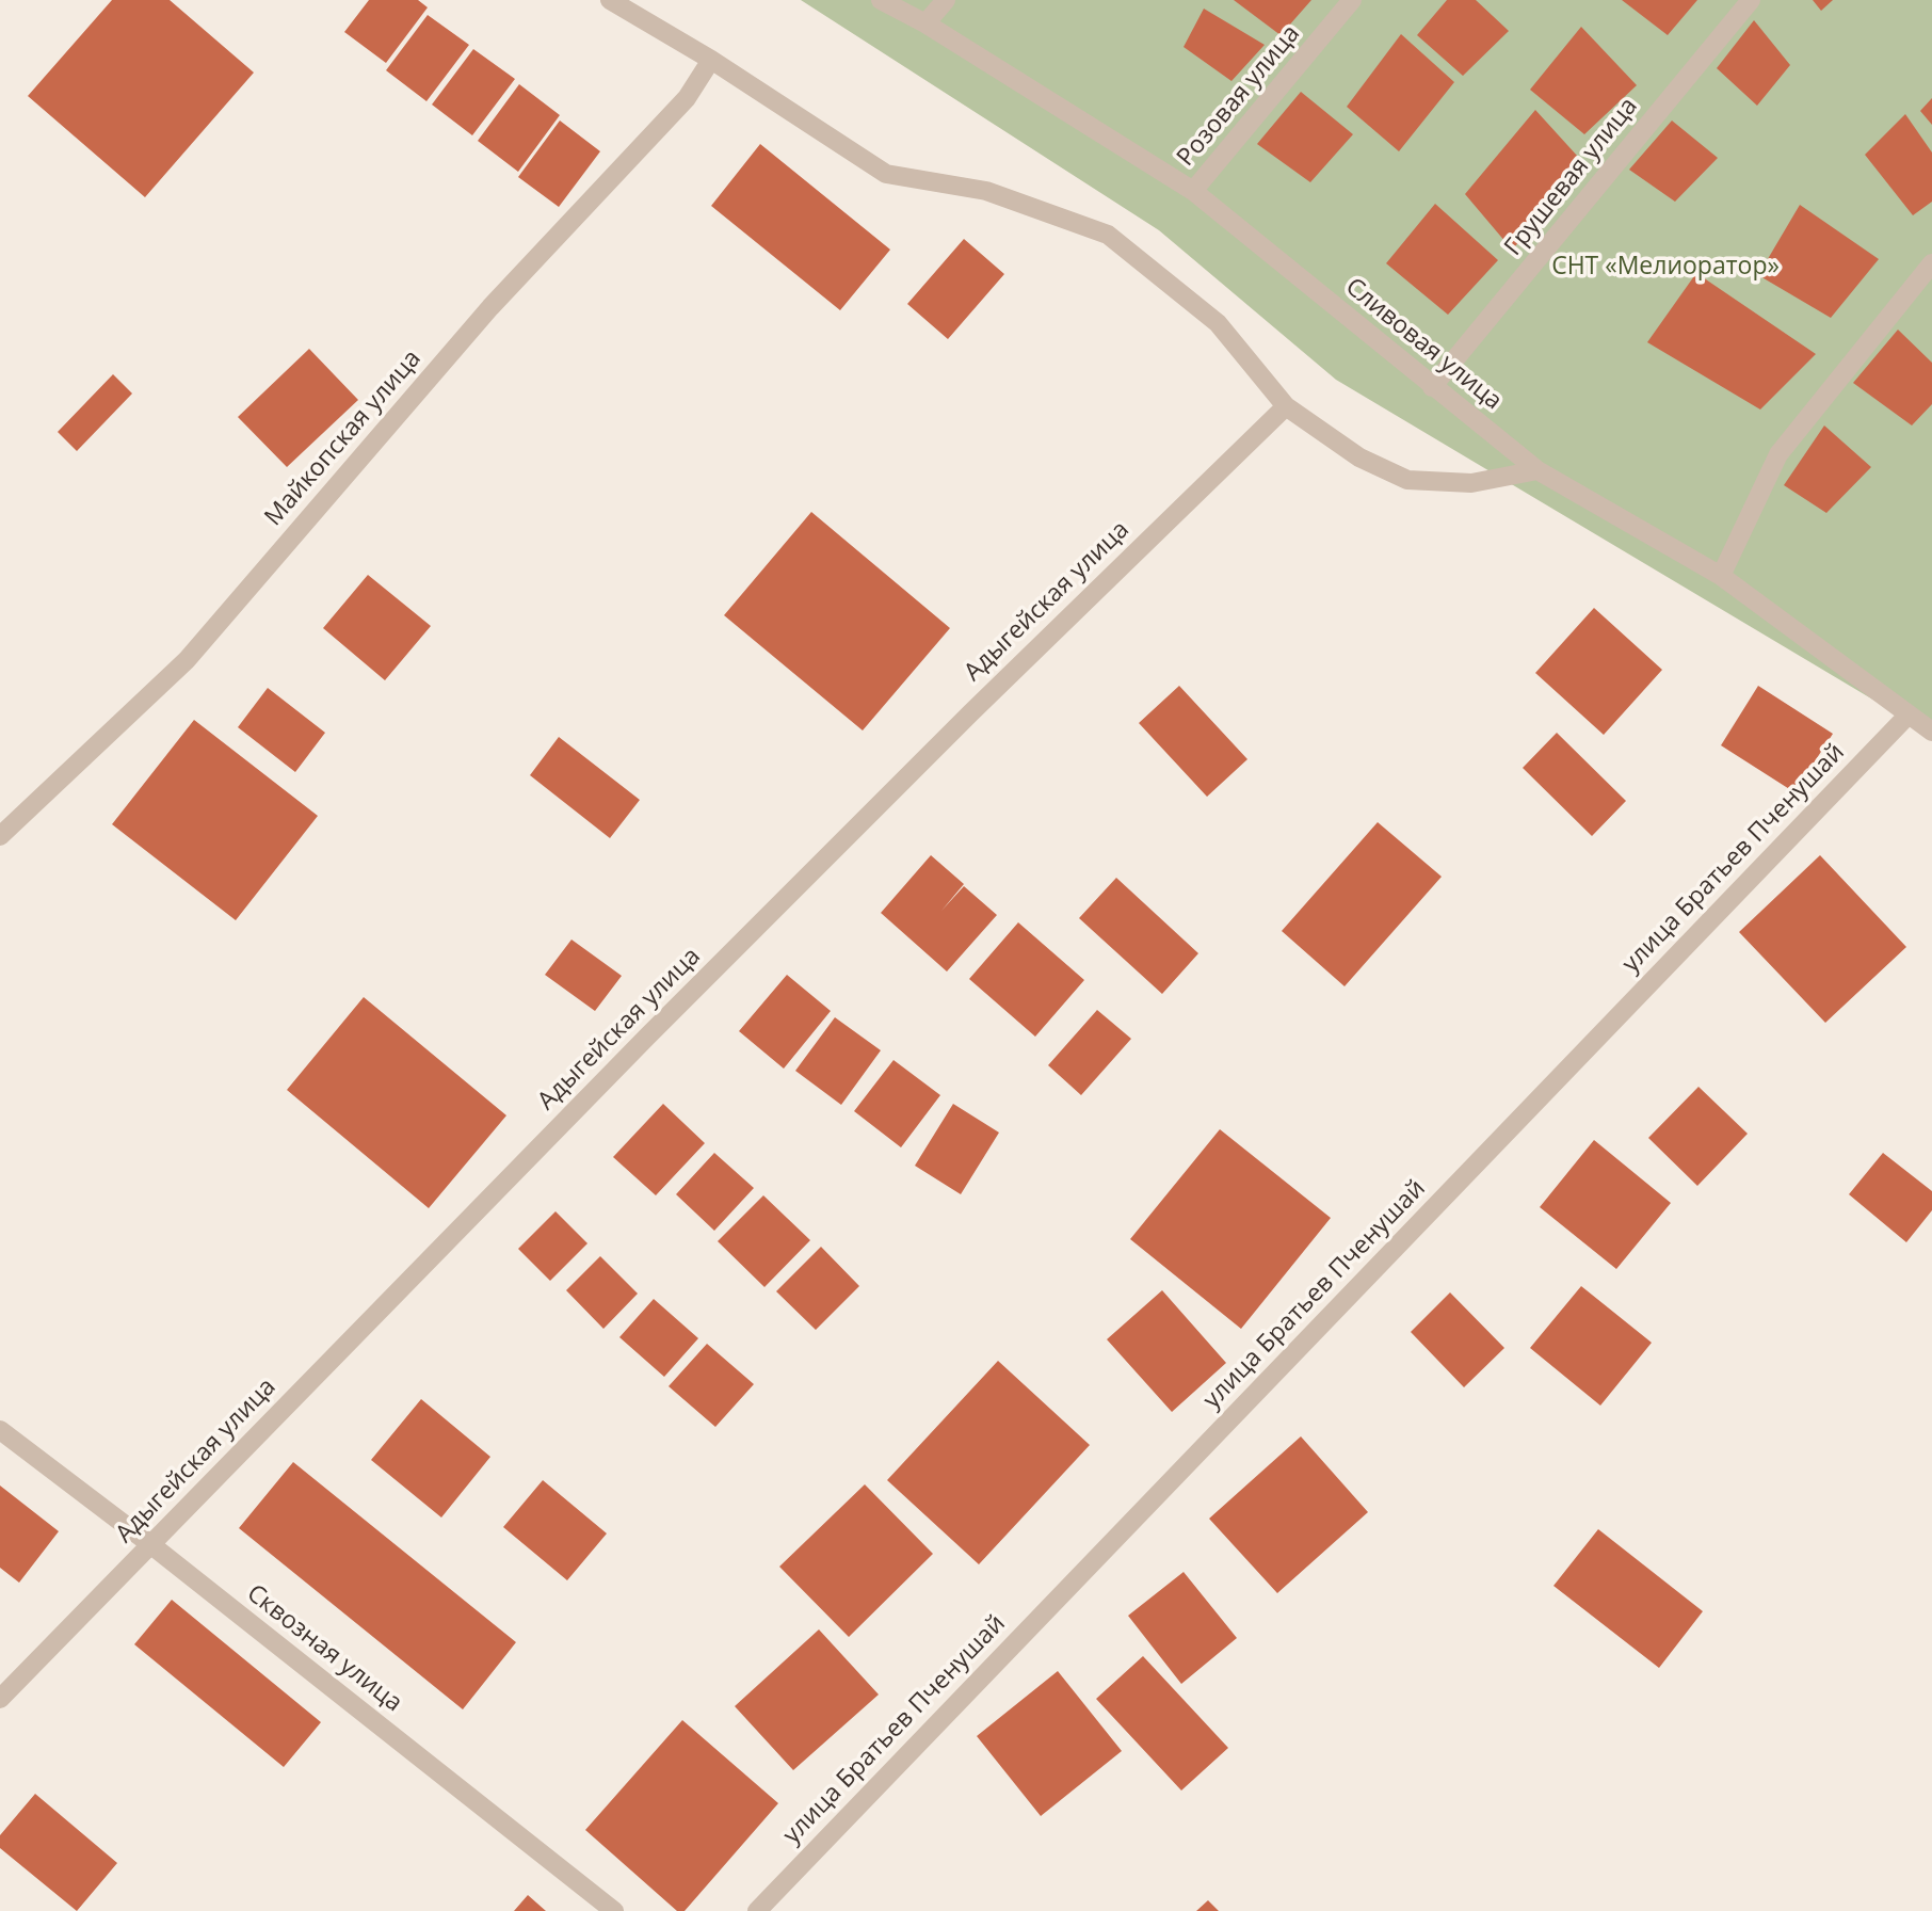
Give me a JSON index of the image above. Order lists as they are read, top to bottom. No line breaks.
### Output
{"streets":{"street":["Розовая улица","Грушевая улица","Сливовая улица","Майкопская улица","Адыгейская улица","улица Братьев Пченушай","Сквозная улица"]},"crossings":[["Розовая улица","Сливовая улица"],["Грушевая улица","Сливовая улица"],["Сливовая улица","улица Братьев Пченушай"],["Адыгейская улица","Сквозная улица"]],"parks":["СНТ «Мелиоратор»"]}
